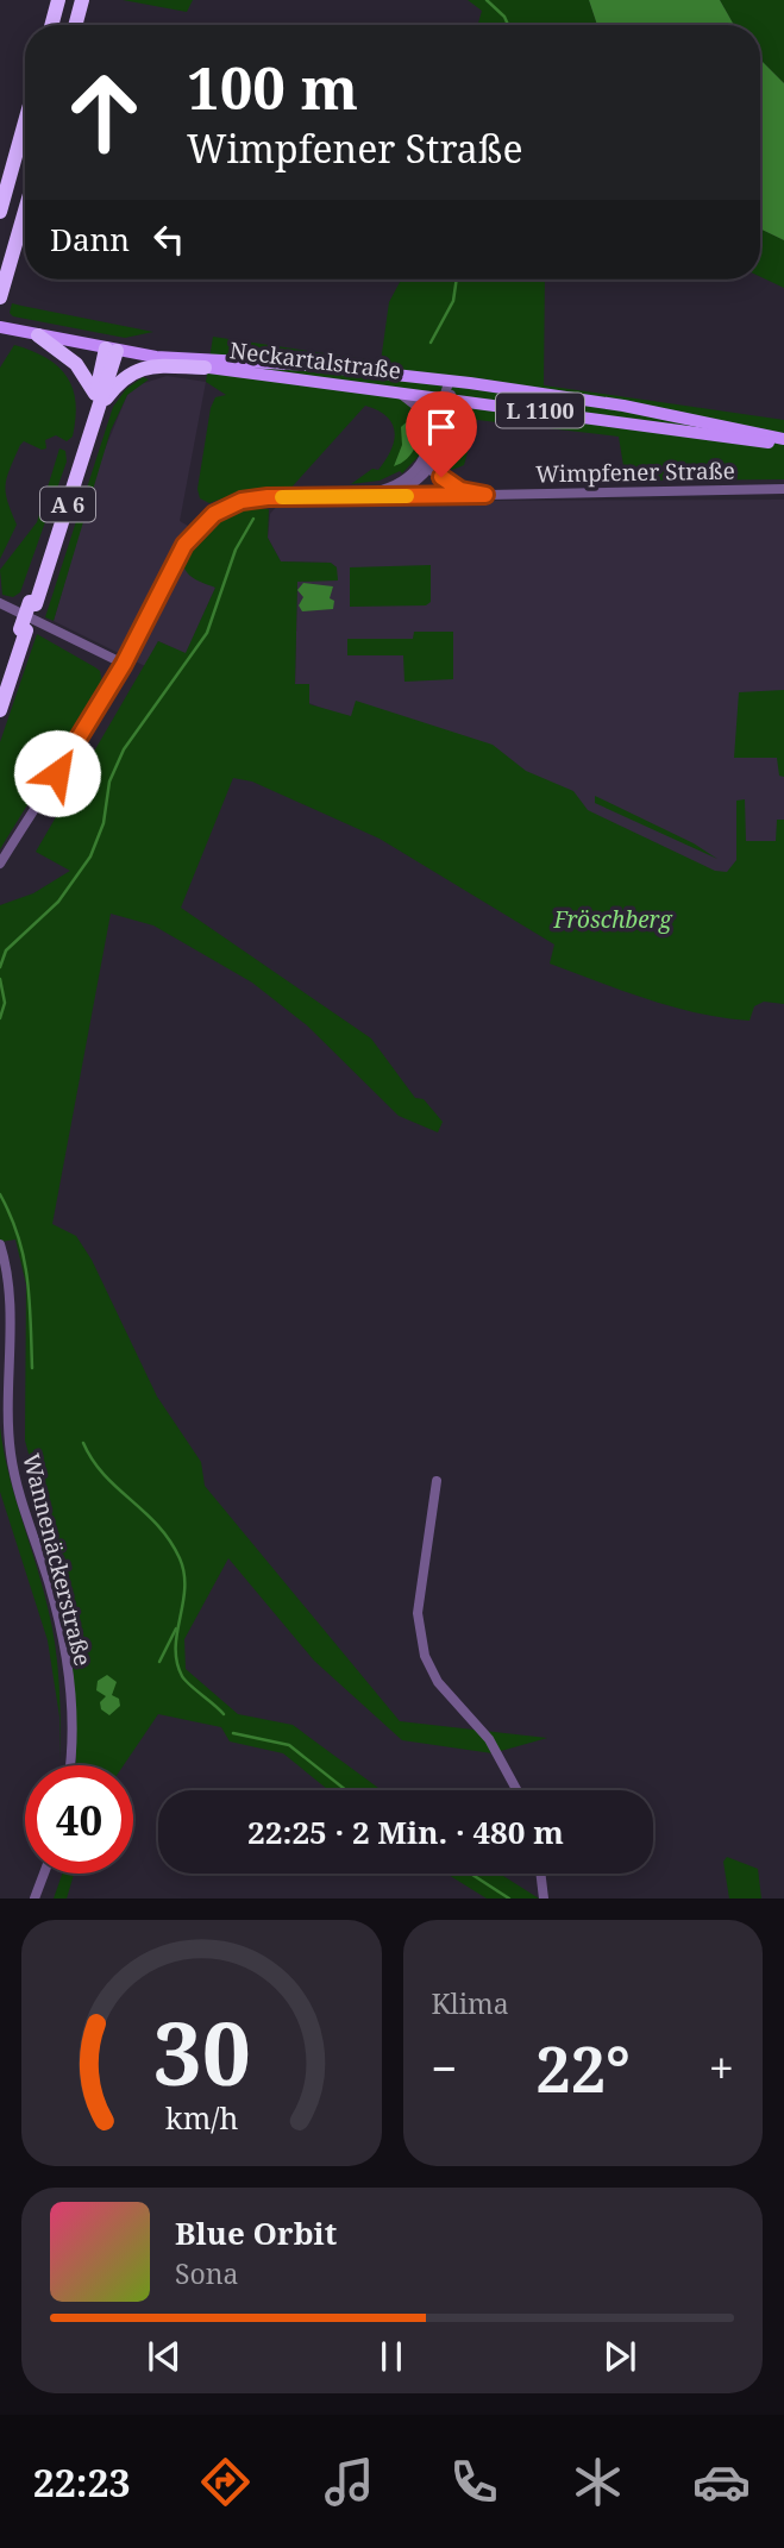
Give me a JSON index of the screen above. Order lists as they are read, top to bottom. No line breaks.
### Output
{"streets":{"main road":["Neckartalstraße","L 1100"],"street":["Wimpfener Straße","Wannenäckerstraße"]},"parks":["Fröschberg"],"page":{"turn":["100 m","Wimpfener Straße"],"then":"Dann","limit":"40","trip":"22:25 · 2 Min. · 480 m","tile":"Klima","heat":["−","22°","+"],"song":["Blue Orbit","Sona"],"tabs":"22:23","gauge":["30","km/h"]}}
